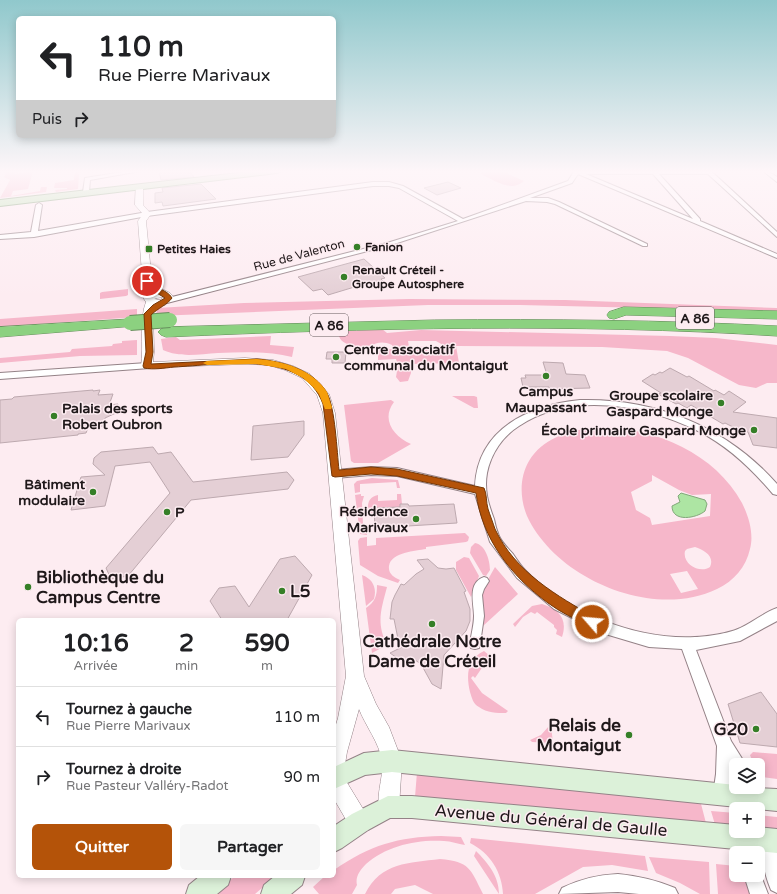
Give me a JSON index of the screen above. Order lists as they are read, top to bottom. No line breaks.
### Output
{"streets":{"highway":["A 86"],"main road":["Avenue du Général de Gaulle"],"street":["Rue de Valenton"]},"places":{"other":["Fanion","Renault Créteil - Groupe Autosphere","Centre associatif communal du Montaigut","Campus Maupassant","Groupe scolaire Gaspard Monge","Palais des sports Robert Oubron","École primaire Gaspard Monge","Bâtiment modulaire","P","Résidence Marivaux","Bibliothèque du Campus Centre","L5","Cathédrale Notre Dame de Créteil","G20","Relais de Montaigut"],"transit":["Petites Haies"]},"page":{"turn":["110 m","Rue Pierre Marivaux"],"then":"Puis","eta":["10:16","Arrivée","2","min","590","m"],"list":[{"name":"Tournez à gauche","note":"Rue Pierre Marivaux","value":"110 m"},{"name":"Tournez à droite","note":"Rue Pasteur Valléry-Radot","value":"90 m"}],"map_buttons":["+","−"],"buttons":["Quitter","Partager"]}}
